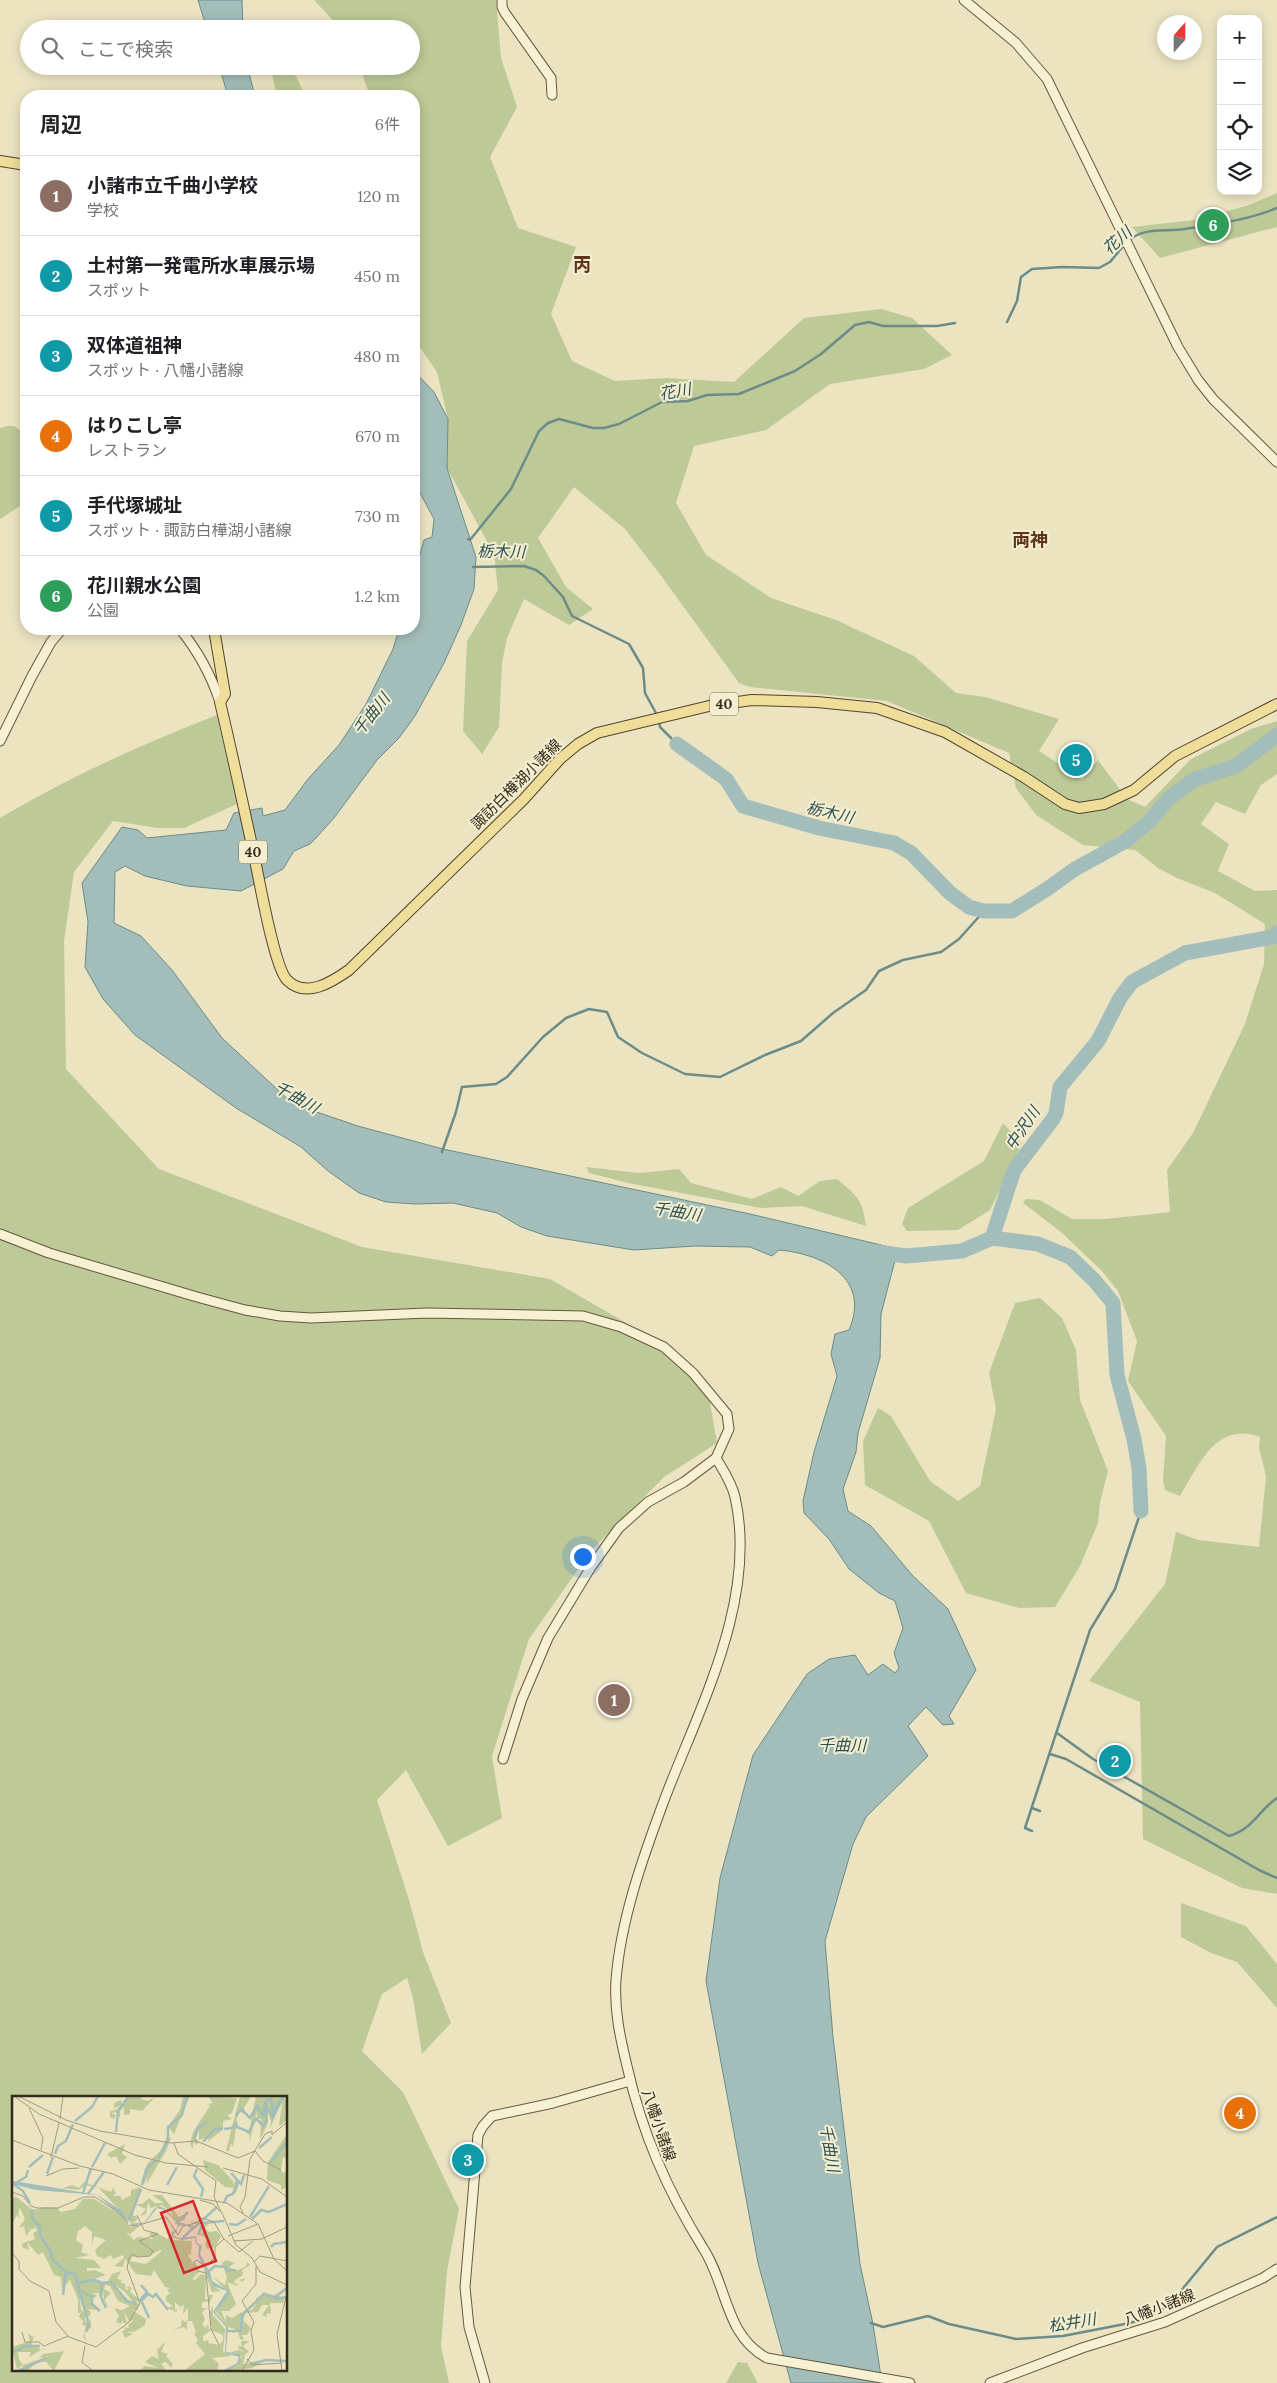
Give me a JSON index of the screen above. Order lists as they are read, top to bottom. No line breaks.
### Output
{"streets":{"main road":["40","諏訪白樺湖小諸線"],"street":["八幡小諸線"]},"districts":["丙","両神"],"water":["花川","栃木川","千曲川","中沢川","松井川"],"north":"top","page":{"map_buttons":["+","−"],"search":"ここで検索","heading":["周辺","6件"],"list":[{"mark":"1","name":"小諸市立千曲小学校","note":"学校","value":"120 m"},{"mark":"2","name":"土村第一発電所水車展示場","note":"スポット","value":"450 m"},{"mark":"3","name":"双体道祖神","note":"スポット · 八幡小諸線","value":"480 m"},{"mark":"4","name":"はりこし亭","note":"レストラン","value":"670 m"},{"mark":"5","name":"手代塚城址","note":"スポット · 諏訪白樺湖小諸線","value":"730 m"},{"mark":"6","name":"花川親水公園","note":"公園","value":"1.2 km"}],"pins":["6","5","1","2","4","3"]}}
